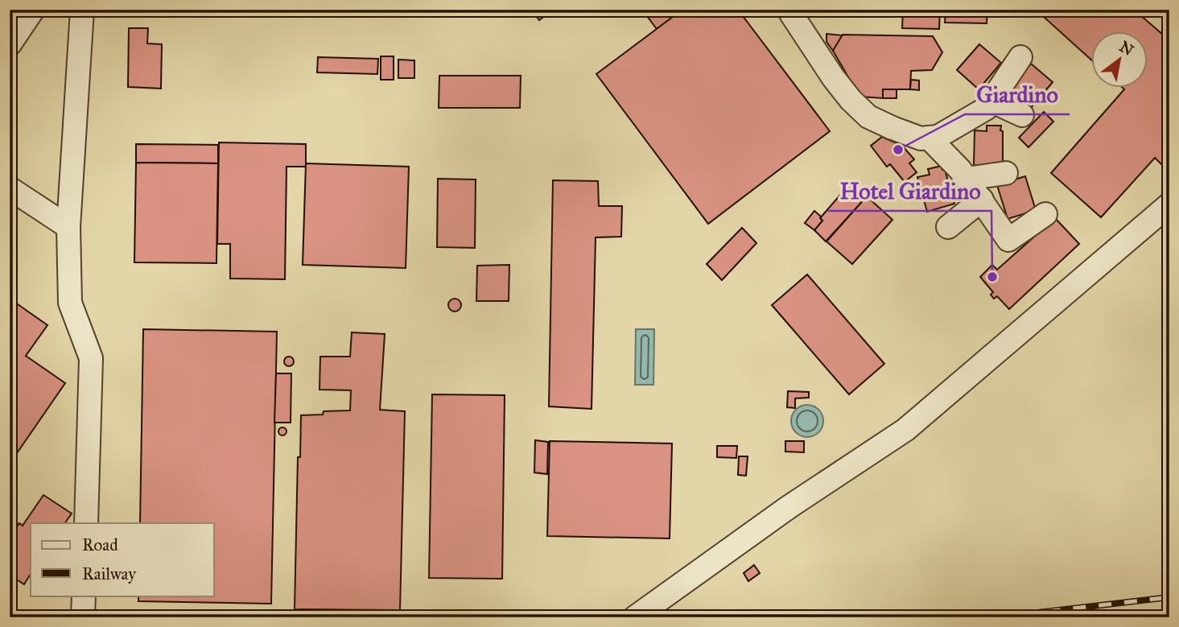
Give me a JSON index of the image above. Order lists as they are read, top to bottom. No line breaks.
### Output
{"places":["Giardino","Hotel Giardino"],"legend":["Road","Railway"],"north":"top right"}
